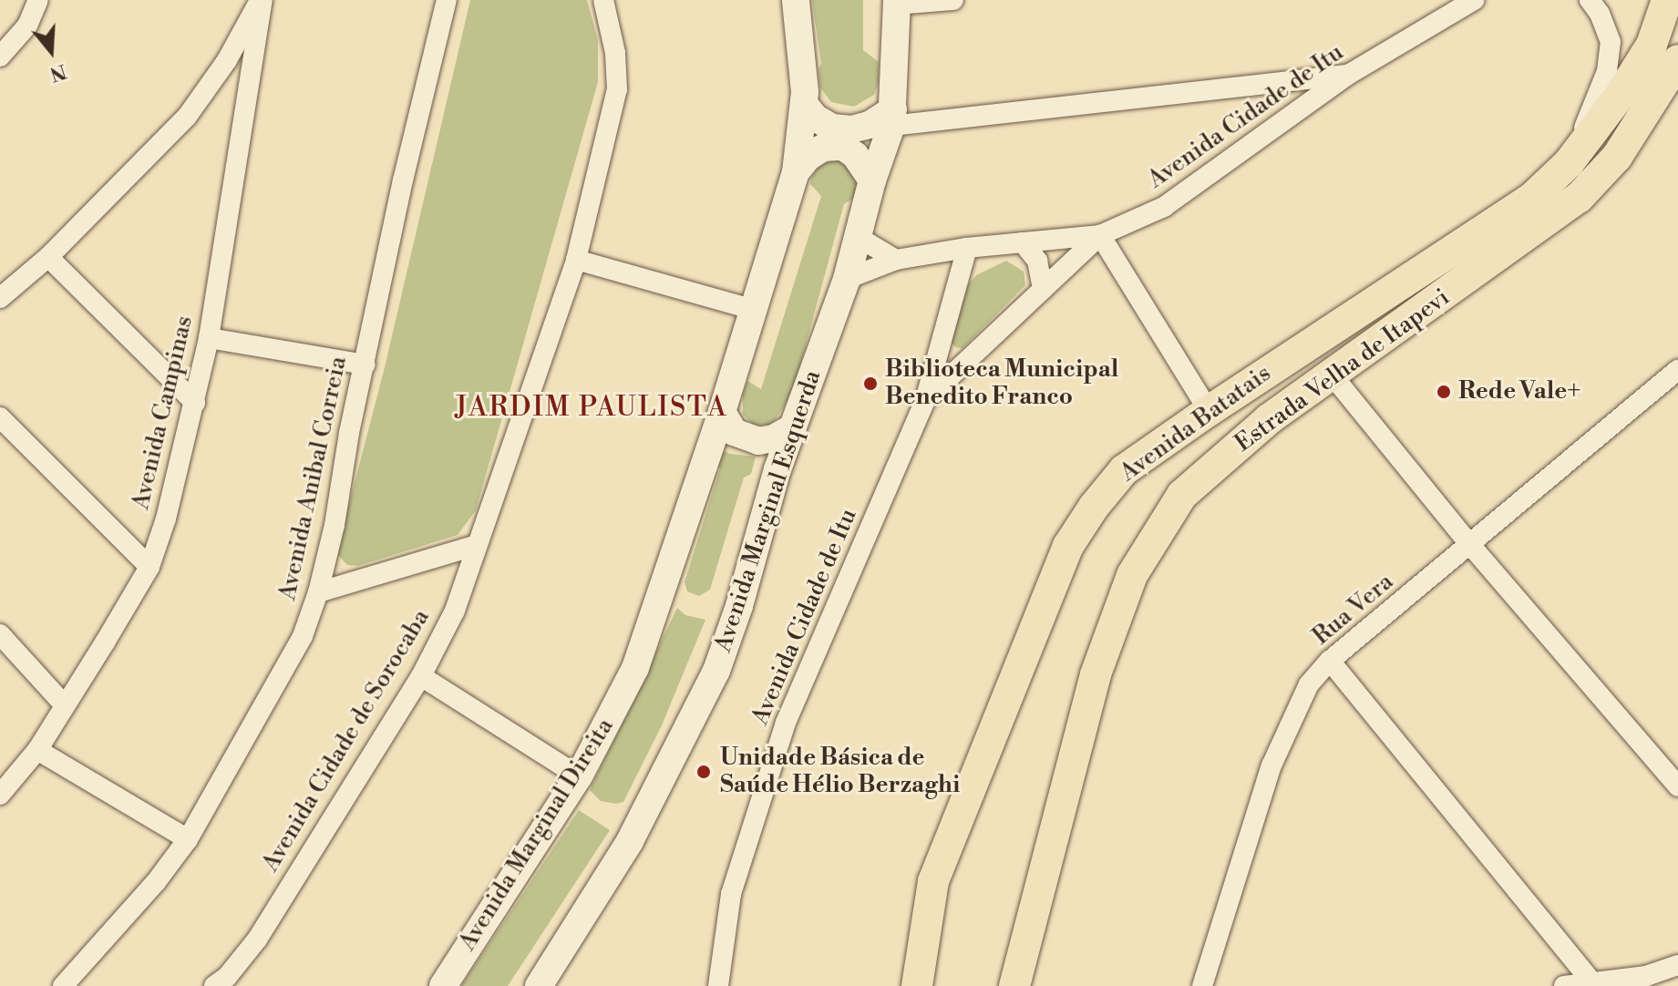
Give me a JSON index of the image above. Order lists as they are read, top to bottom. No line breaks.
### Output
{"streets":{"main road":["Estrada Velha de Itapevi","Avenida Batatais","Avenida Marginal Esquerda","Avenida Marginal Direita"],"street":["Avenida Cidade de Itu","Avenida Campinas","Avenida Anibal Correia","Rua Vera","Avenida Cidade de Sorocaba"]},"districts":["JARDIM PAULISTA"],"places":["Biblioteca Municipal Benedito Franco","Rede Vale+","Unidade Básica de Saúde Hélio Berzaghi"],"north":"bottom"}
